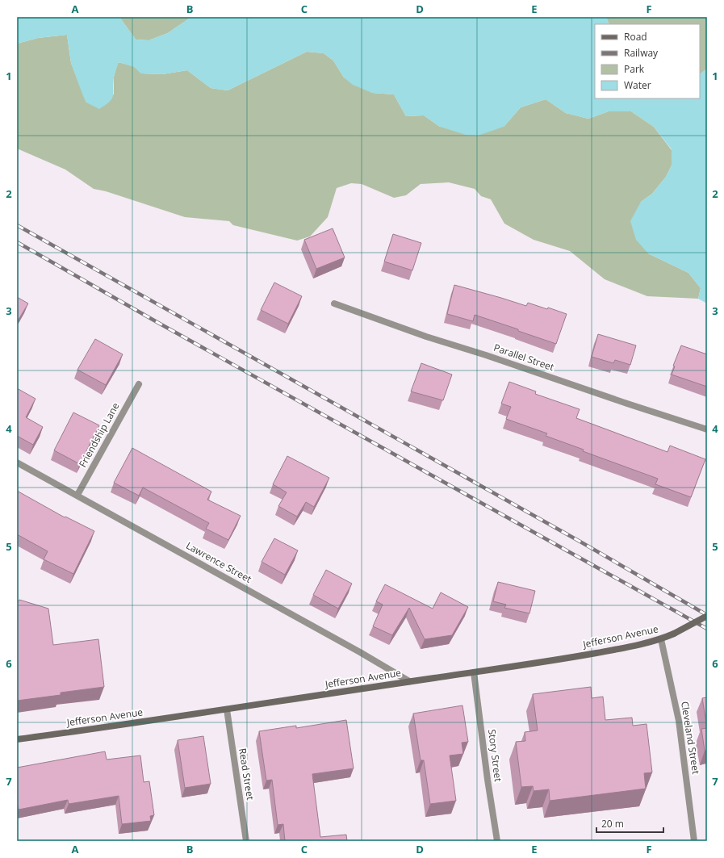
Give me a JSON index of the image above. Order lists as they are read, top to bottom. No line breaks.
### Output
{"streets":{"main road":["Jefferson Avenue"],"street":["Parallel Street","Friendship Lane","Lawrence Street","Cleveland Street","Story Street","Read Street"]},"crossings":[["Friendship Lane","Lawrence Street"],["Lawrence Street","Jefferson Avenue"],["Jefferson Avenue","Cleveland Street"],["Jefferson Avenue","Story Street"],["Jefferson Avenue","Read Street"]],"legend":["Road","Railway","Park","Water"],"scale_bar":"20 m","grid":{"columns":["A","B","C","D","E","F"],"rows":["1","2","3","4","5","6","7"]}}
